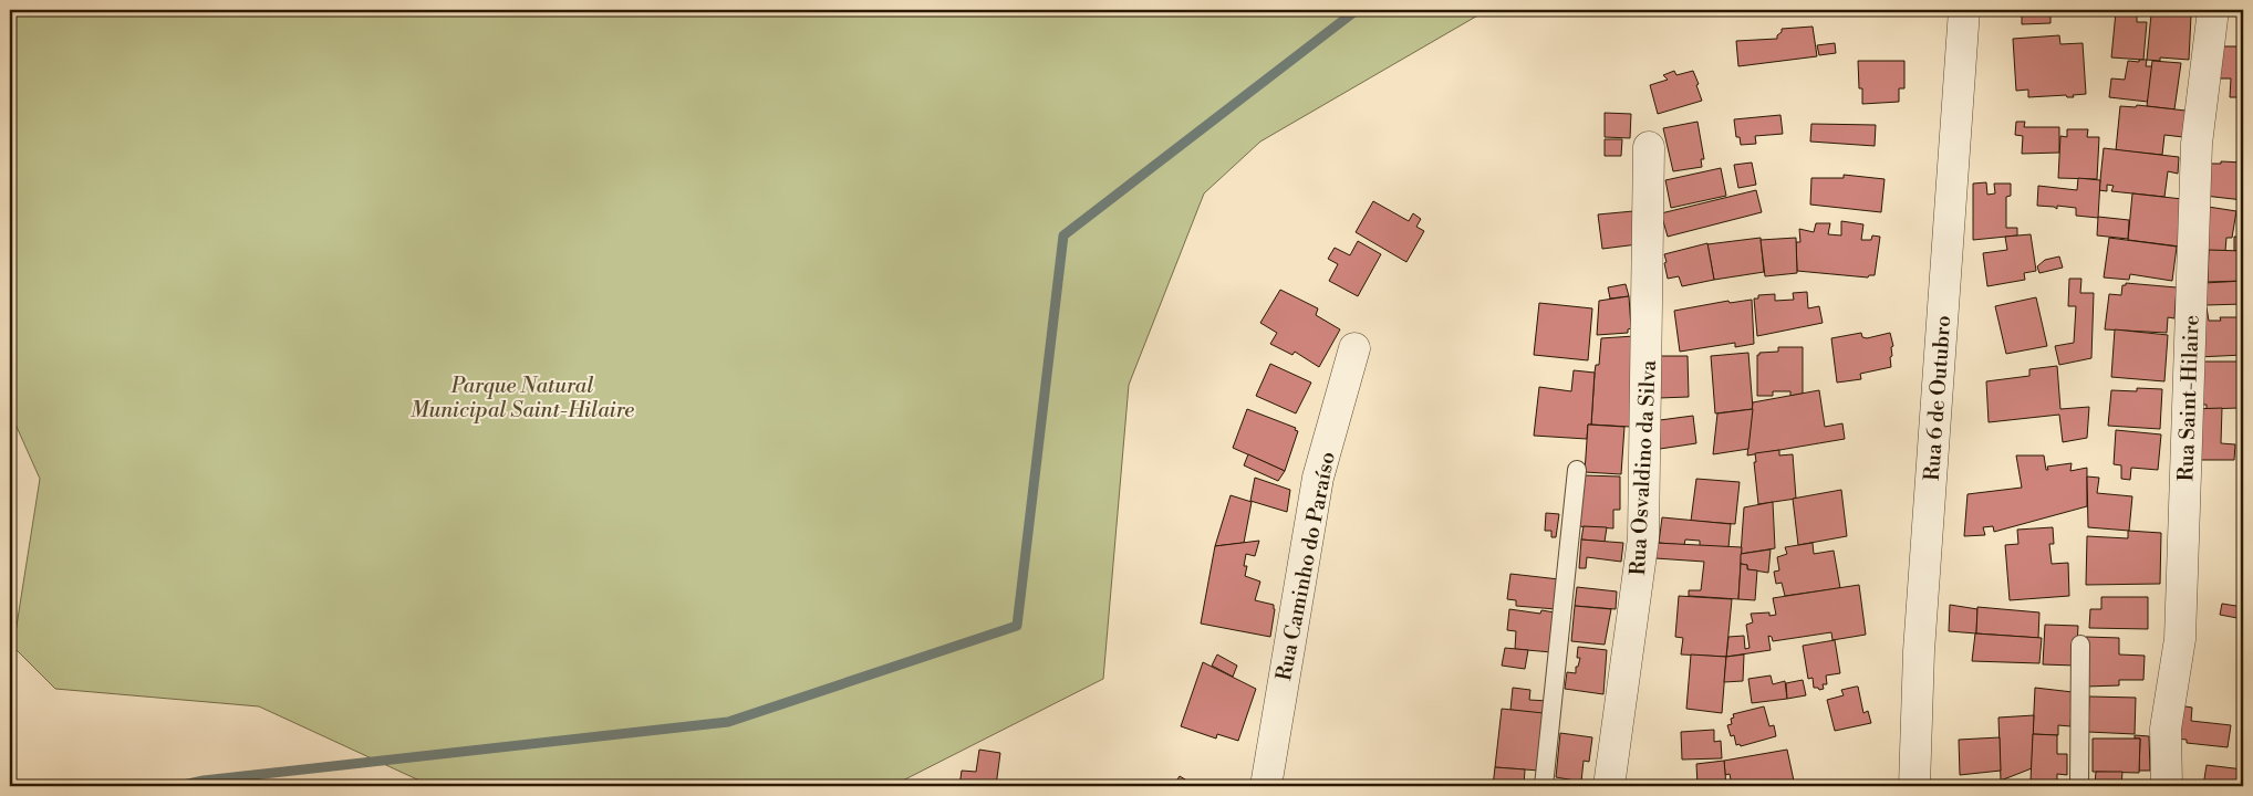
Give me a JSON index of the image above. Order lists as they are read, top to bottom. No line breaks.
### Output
{"streets":{"street":["Rua 6 de Outubro","Rua Saint-Hilaire","Rua Osvaldino da Silva","Rua Caminho do Paraíso"]},"parks":["Parque Natural Municipal Saint-Hilaire"]}
